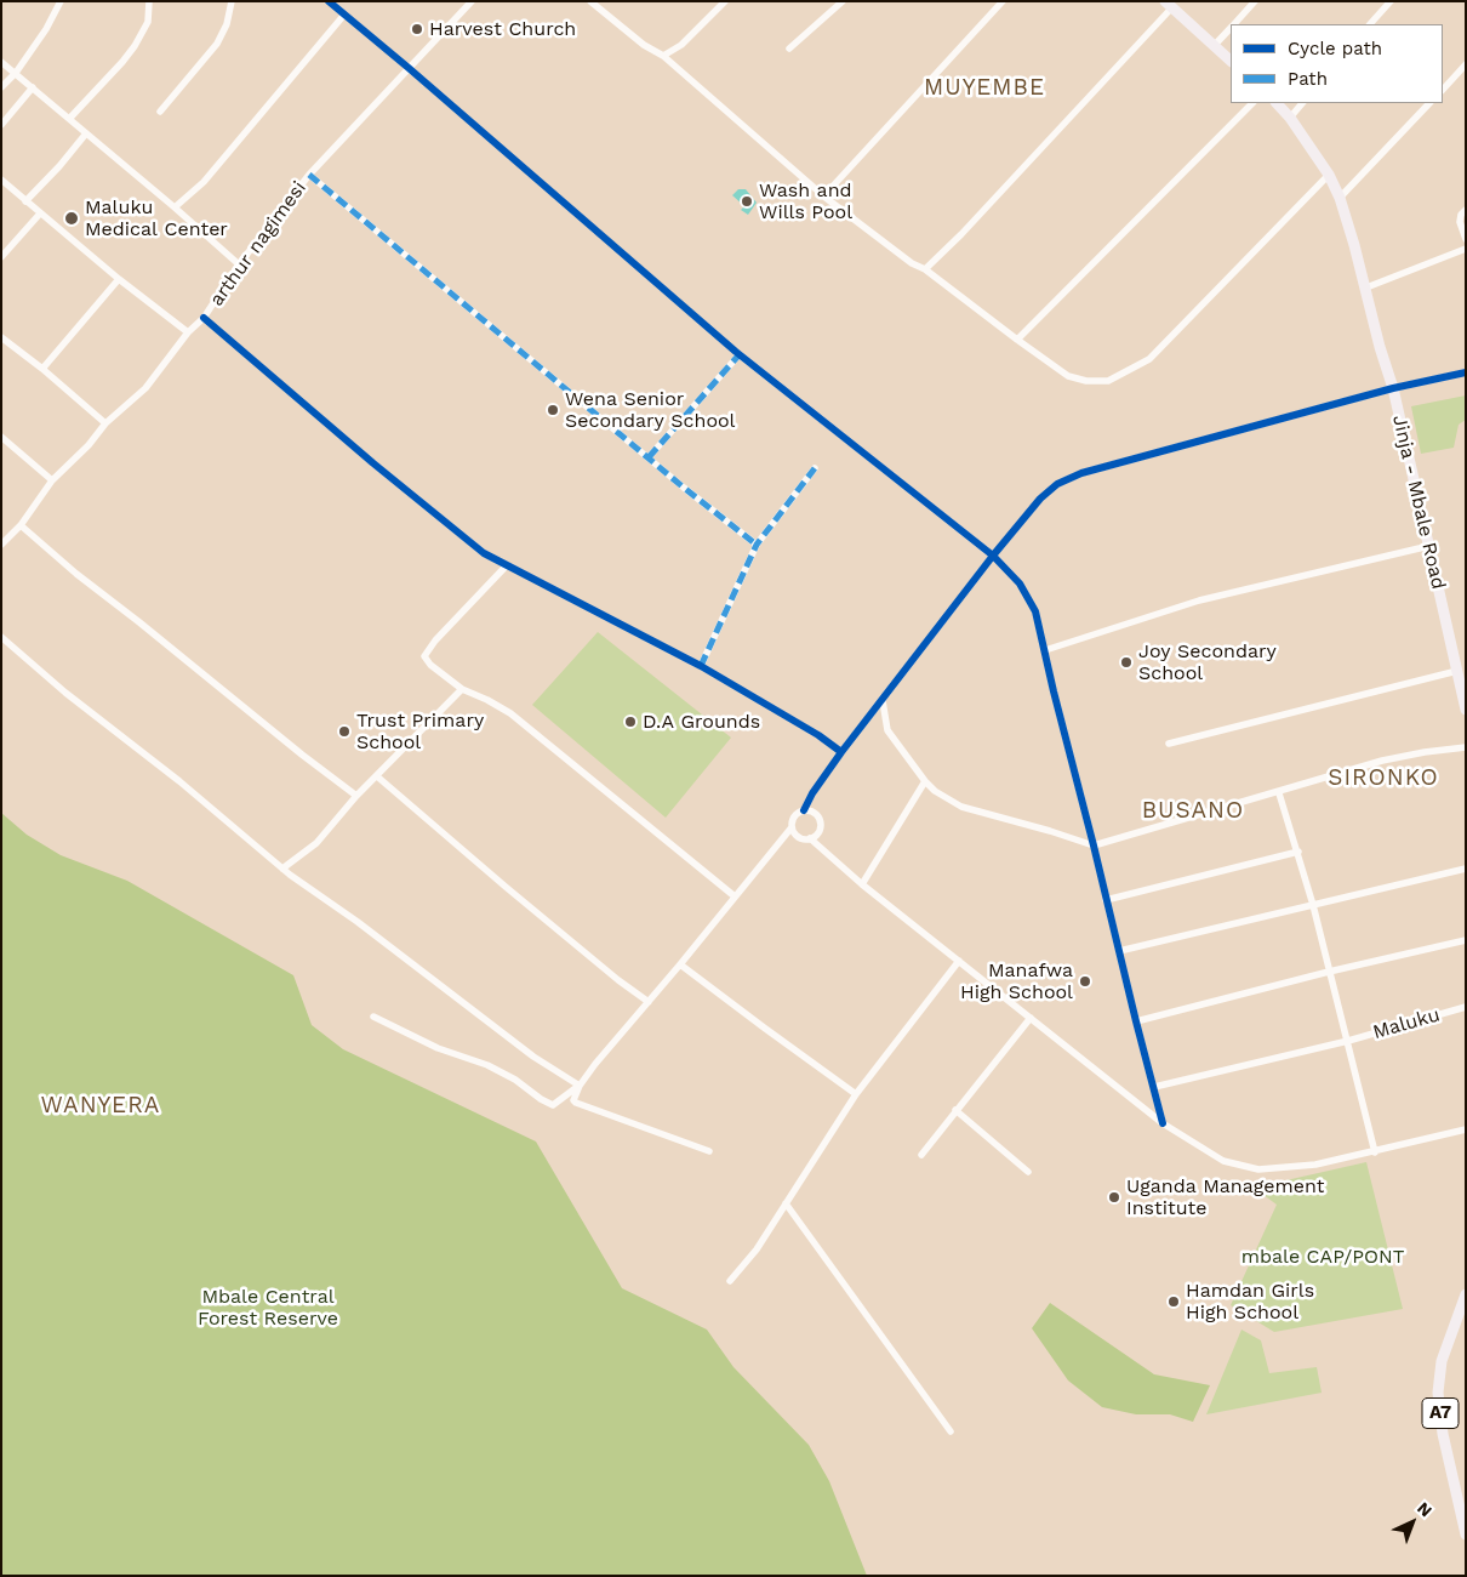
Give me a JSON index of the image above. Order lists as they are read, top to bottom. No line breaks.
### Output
{"streets":{"main road":["Jinja - Mbale Road","A7"],"street":["arthur nagimesi","Maluku"]},"districts":["MUYEMBE","SIRONKO","BUSANO","WANYERA"],"parks":["mbale CAP/PONT","Mbale Central Forest Reserve"],"places":["Harvest Church","Wash and Wills Pool","Maluku Medical Center","Wena Senior Secondary School","Joy Secondary School","D.A Grounds","Trust Primary School","Manafwa High School","Uganda Management Institute","Hamdan Girls High School"],"legend":["Cycle path","Path"],"north":"top right"}
